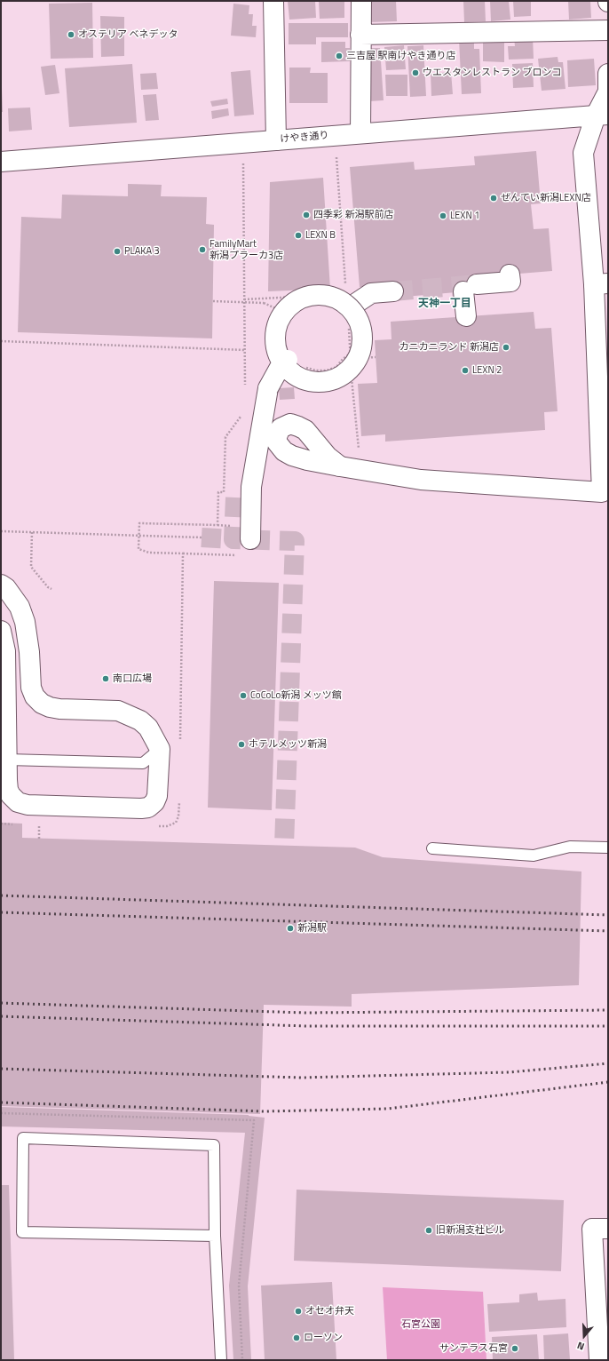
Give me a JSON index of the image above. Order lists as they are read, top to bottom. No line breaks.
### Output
{"streets":{"street":["けやき通り"]},"districts":["天神一丁目"],"parks":["石宮公園"],"places":["オステリア ベネデッタ","三吉屋 駅南けやき通り店","ウエスタンレストラン ブロンコ","ぜんてい新潟LEXN店","四季彩 新潟駅前店","LEXN 1","LEXN B","FamilyMart 新潟プラーカ3店","PLAKA 3","カニカニランド 新潟店","LEXN 2","南口広場","CoCoLo新潟 メッツ館","ホテルメッツ新潟","新潟駅","旧新潟支社ビル","オセオ弁天","ローソン","サンテラス石宮"],"north":"bottom"}
